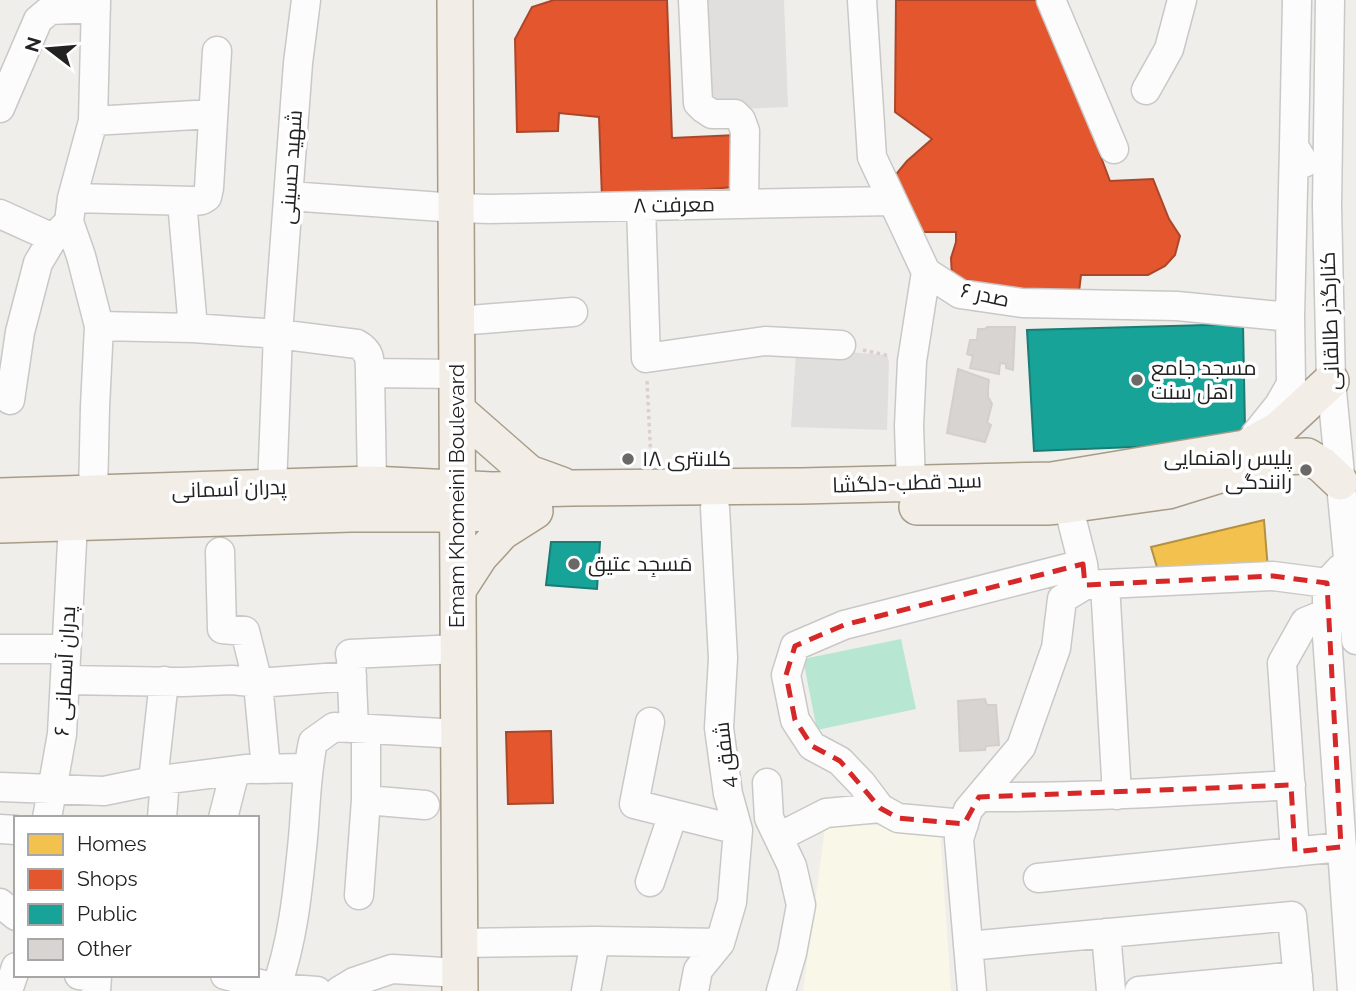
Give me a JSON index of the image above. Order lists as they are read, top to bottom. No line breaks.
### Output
{"streets":{"main road":["سید قطب-دلگشا","پدران آسمانی","Emam Khomeini Boulevard"],"street":["شهید حسینی","معرفت ۸","صدر ۶","کنارگذر طالقانی","پدران آسمانی ۶","شفق 4"]},"crossings":[["شهید حسینی","معرفت ۸"],["شهید حسینی","پدران آسمانی"],["معرفت ۸","Emam Khomeini Boulevard"],["کنارگذر طالقانی","سید قطب-دلگشا"],["سید قطب-دلگشا","پدران آسمانی"],["سید قطب-دلگشا","Emam Khomeini Boulevard"],["سید قطب-دلگشا","شفق 4"],["پدران آسمانی","Emam Khomeini Boulevard"],["پدران آسمانی","پدران آسمانی ۶"]],"places":["مسجد جامع اهل سنت","کلانتری ۱۸","پلیس راهنمایی رانندگی","مَسجِد عتیق"],"legend":["Homes","Shops","Public","Other"],"north":"left"}
